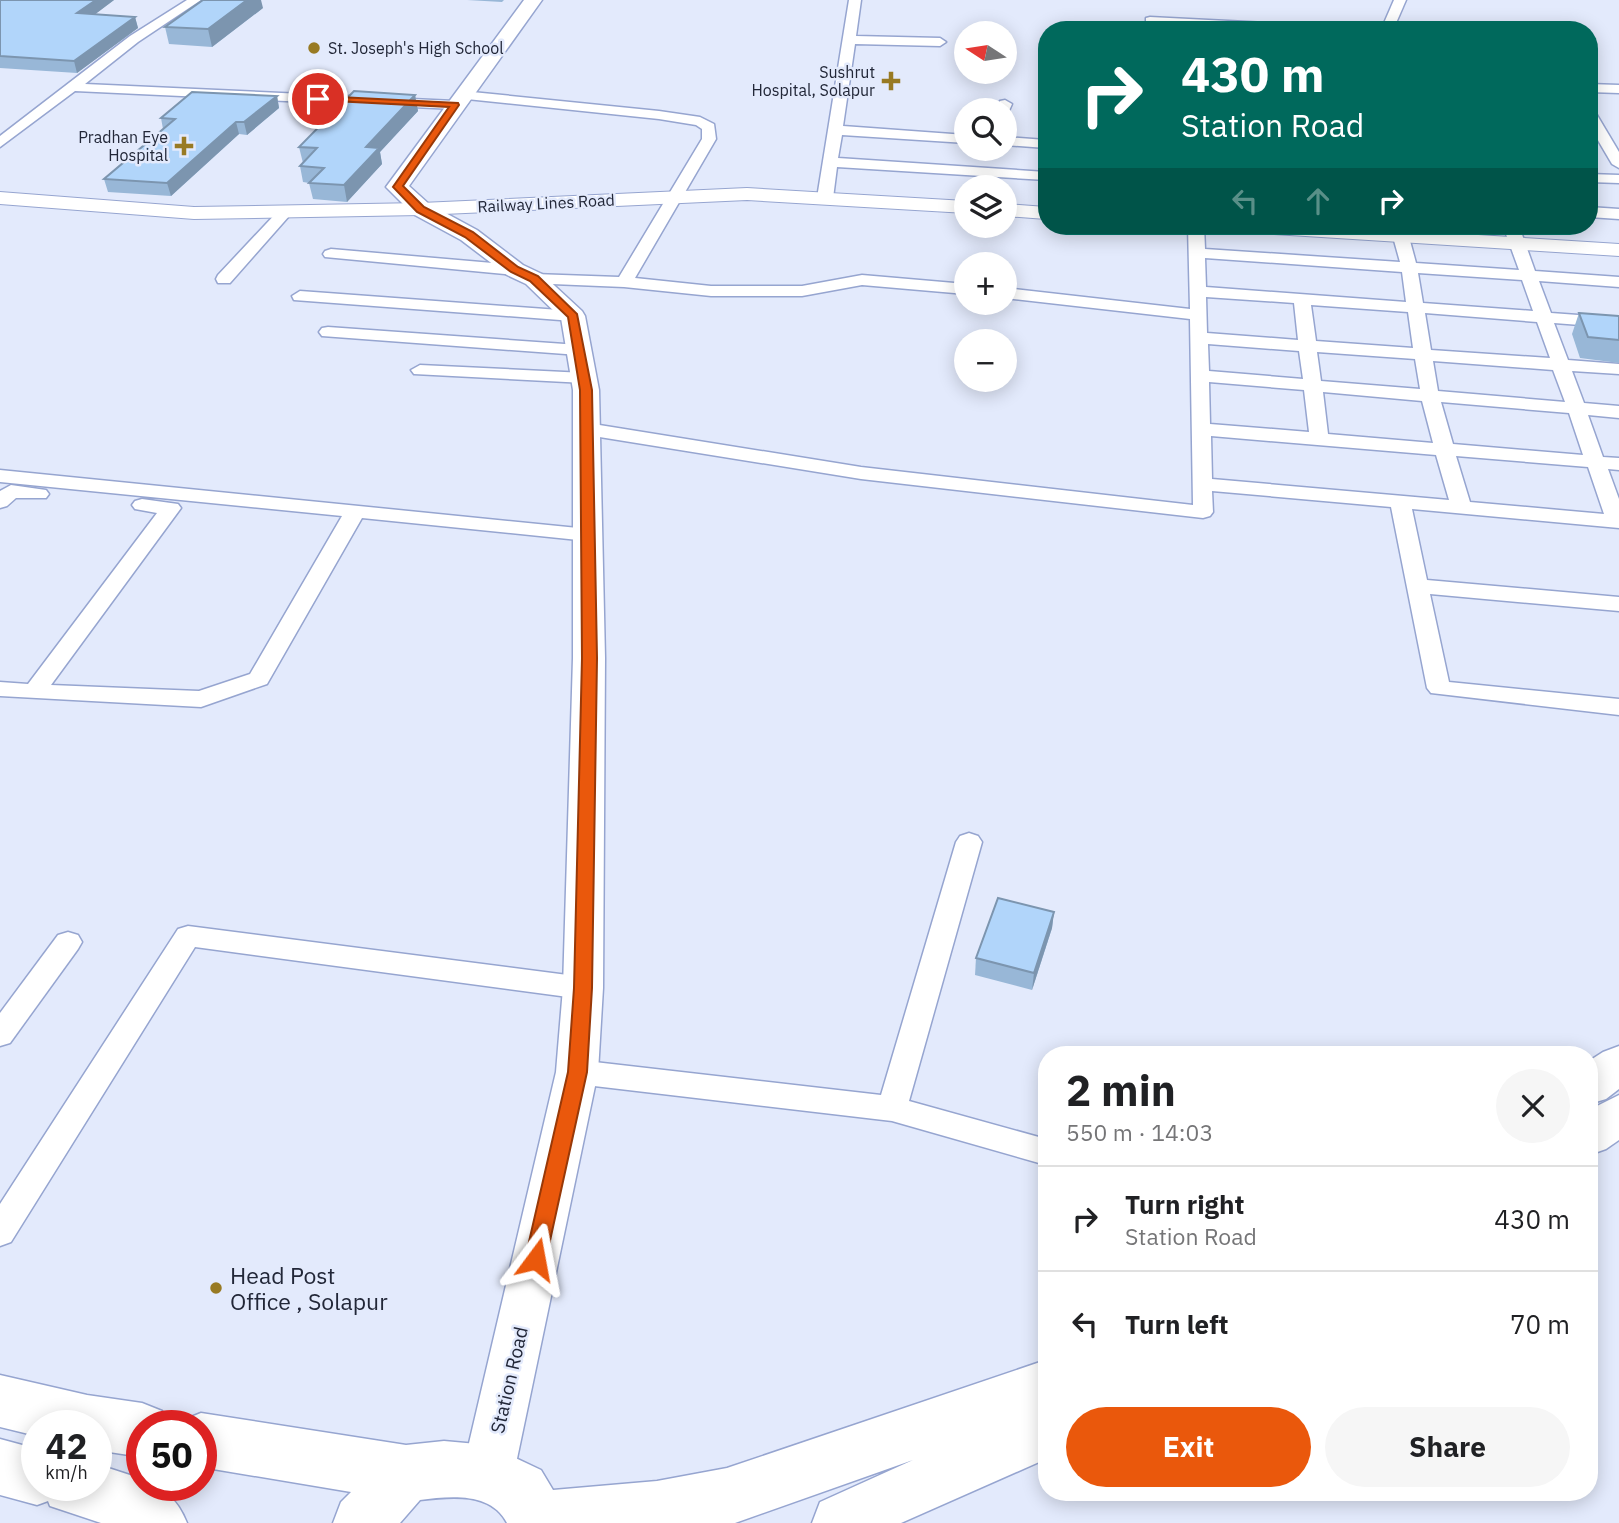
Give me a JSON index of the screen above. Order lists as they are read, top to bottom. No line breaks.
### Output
{"streets":{"main road":["Station Road"],"street":["Railway Lines Road"]},"places":{"other":["St. Joseph's High School","Head Post Office , Solapur"],"health":["Sushrut Hospital, Solapur","Pradhan Eye Hospital"]},"north":"left","page":{"map_buttons":["+","−"],"turn":["430 m","Station Road"],"heading":["2 min","550 m · 14:03"],"list":[{"name":"Turn right","note":"Station Road","value":"430 m"},{"name":"Turn left","value":"70 m"}],"buttons":["Exit","Share"],"speed":"42 km/h","limit":"50"}}
